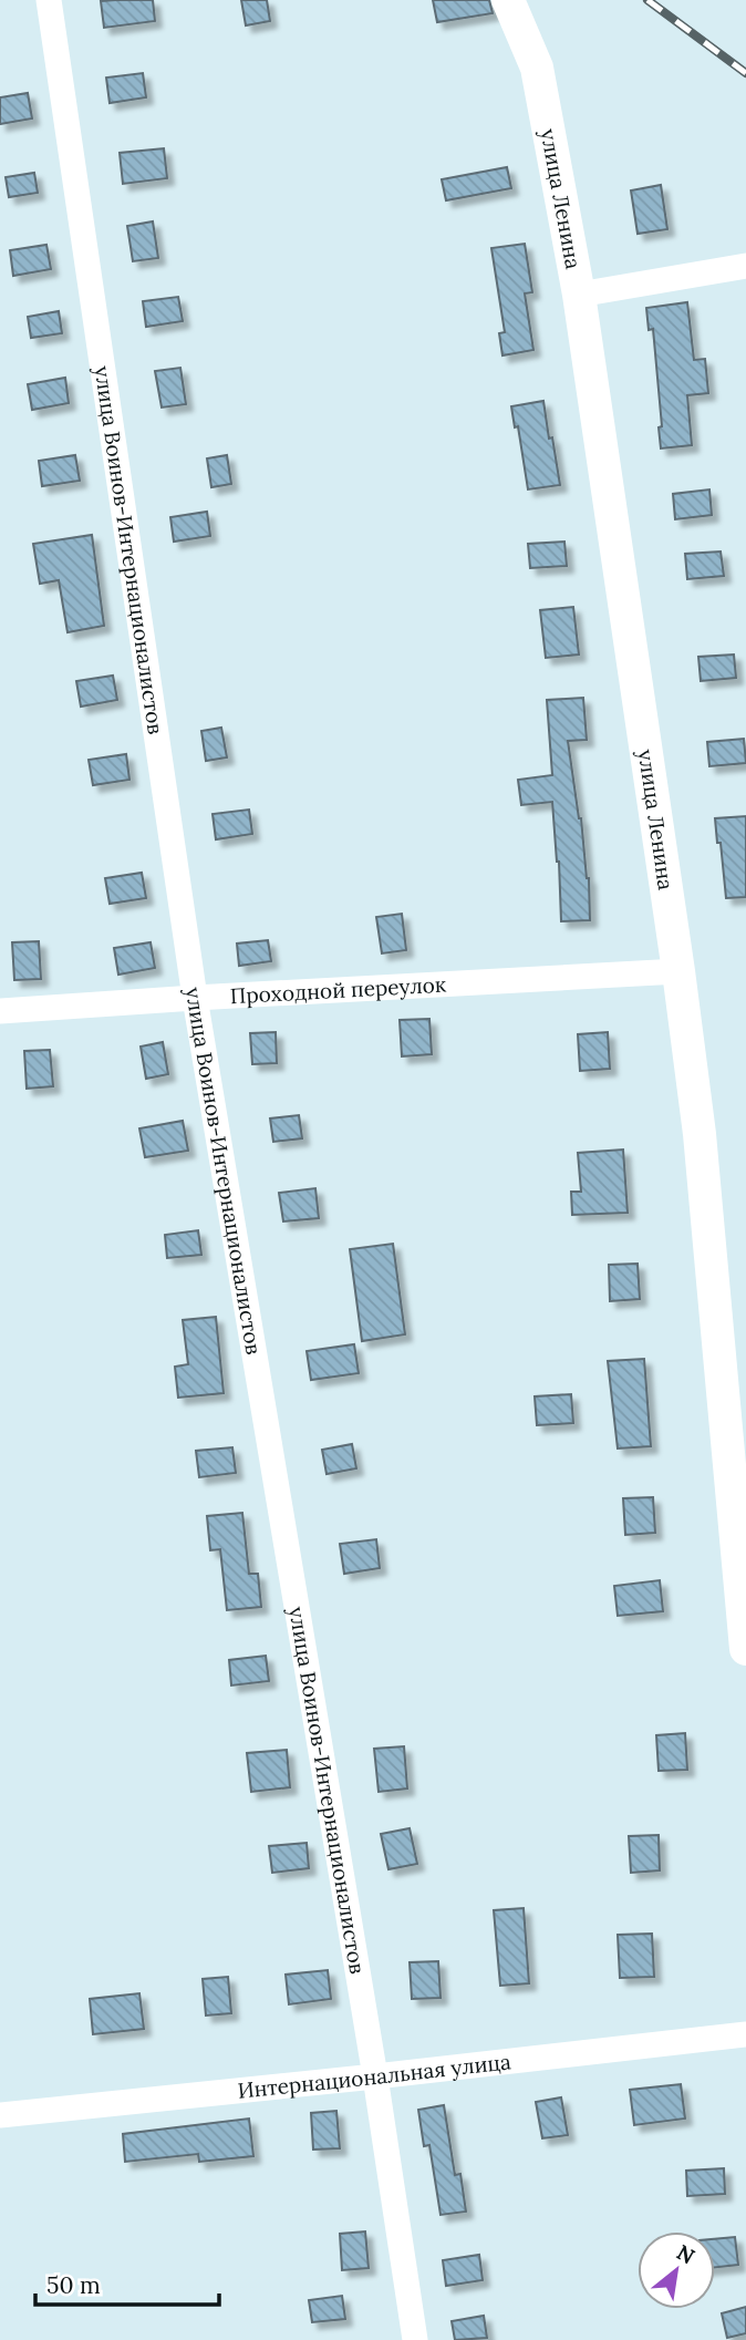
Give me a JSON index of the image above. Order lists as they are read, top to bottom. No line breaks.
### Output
{"streets":{"main road":["улица Ленина"],"street":["улица Воинов-Интернационалистов","Проходной переулок","Интернациональная улица"]},"crossings":[["улица Ленина","Проходной переулок"],["улица Воинов-Интернационалистов","Проходной переулок"],["улица Воинов-Интернационалистов","Интернациональная улица"]],"scale_bar":"50 m","north":"top right"}
